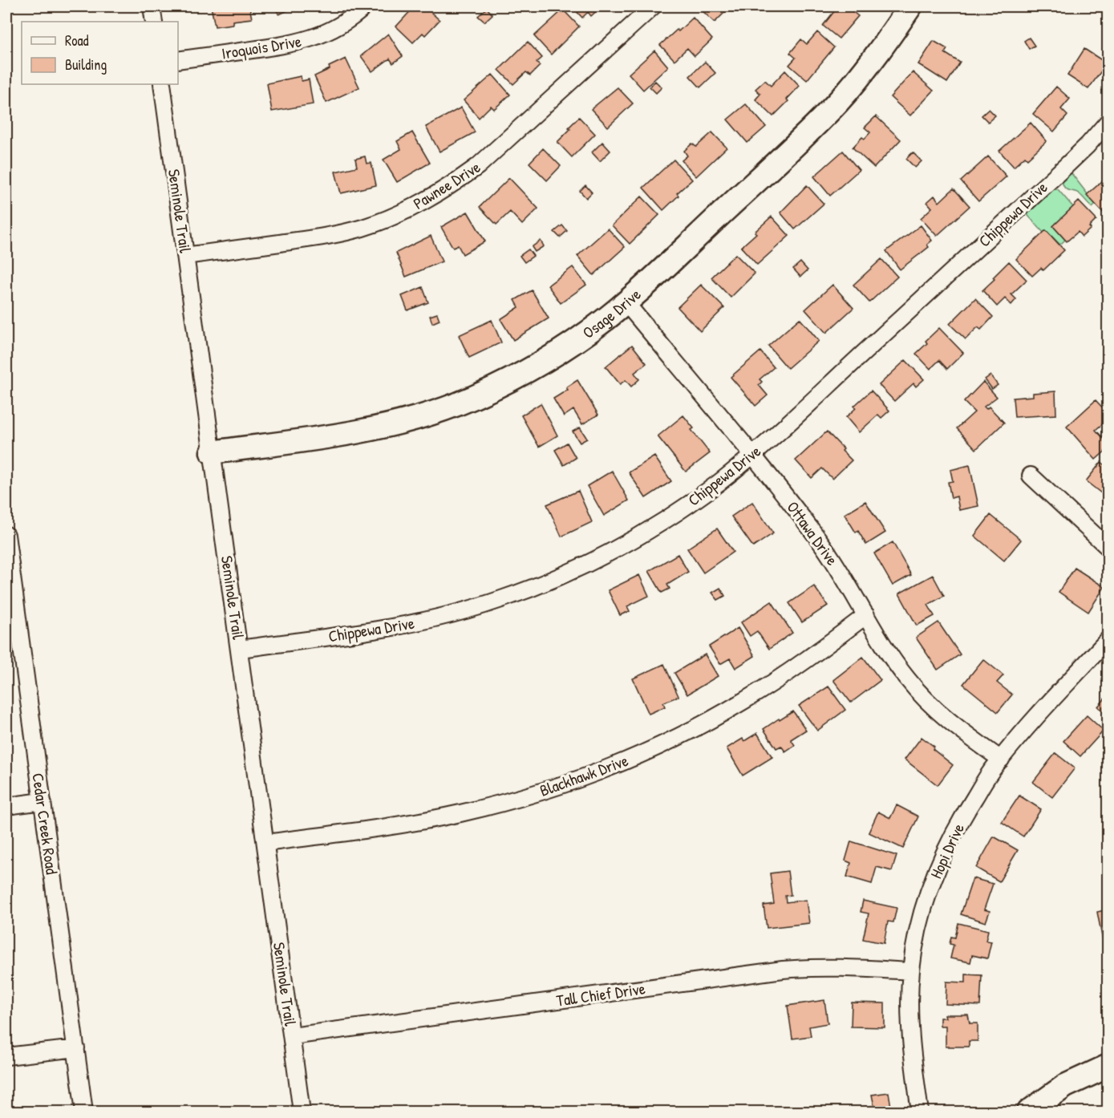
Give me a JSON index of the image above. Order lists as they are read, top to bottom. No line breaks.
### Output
{"streets":{"street":["Iroquois Drive","Pawnee Drive","Seminole Trail","Chippewa Drive","Osage Drive","Ottawa Drive","Blackhawk Drive","Cedar Creek Road","Hopi Drive","Tall Chief Drive"]},"crossings":[["Pawnee Drive","Seminole Trail"],["Seminole Trail","Chippewa Drive"],["Seminole Trail","Osage Drive"],["Seminole Trail","Blackhawk Drive"],["Seminole Trail","Tall Chief Drive"],["Chippewa Drive","Ottawa Drive"],["Osage Drive","Ottawa Drive"],["Ottawa Drive","Blackhawk Drive"],["Ottawa Drive","Hopi Drive"],["Hopi Drive","Tall Chief Drive"]],"legend":["Road","Building"]}
